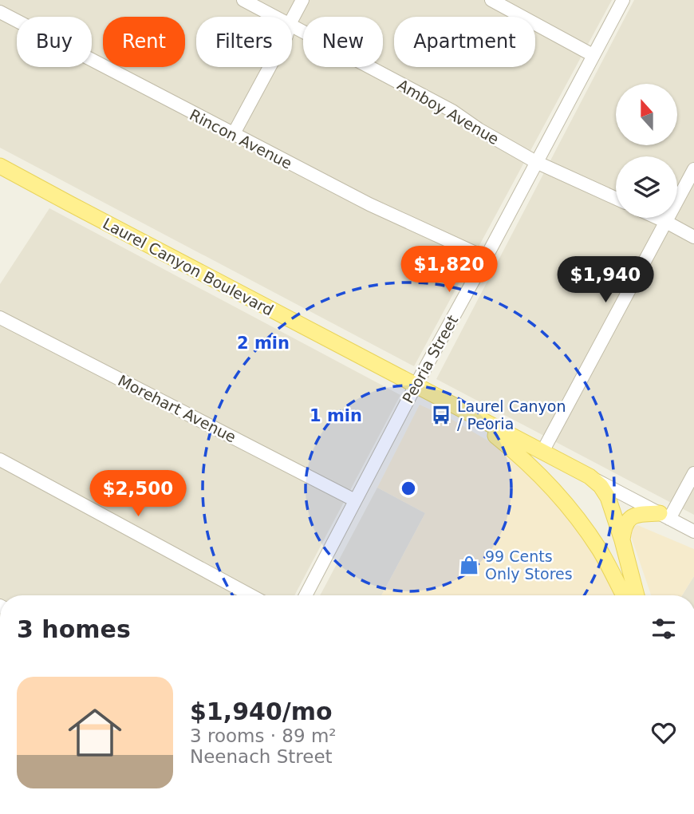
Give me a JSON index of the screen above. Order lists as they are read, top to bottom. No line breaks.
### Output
{"streets":{"main road":["Laurel Canyon Boulevard"],"street":["Amboy Avenue","Rincon Avenue","Peoria Street","Morehart Avenue"]},"crossings":[["Amboy Avenue","Peoria Street"],["Rincon Avenue","Peoria Street"],["Laurel Canyon Boulevard","Peoria Street"],["Peoria Street","Morehart Avenue"]],"places":{"bus stop":["Laurel Canyon / Peoria"],"shop":["99 Cents Only Stores"]},"north":"top","page":{"chip":["Buy","Rent","Filters","New","Apartment"],"price":["$1,820","$1,940","$2,500"],"heading":"3 homes","list":[{"name":"$1,940/mo","note":"3 rooms · 89 m² · Neenach Street"}]},"rings":["2 min","1 min"]}
